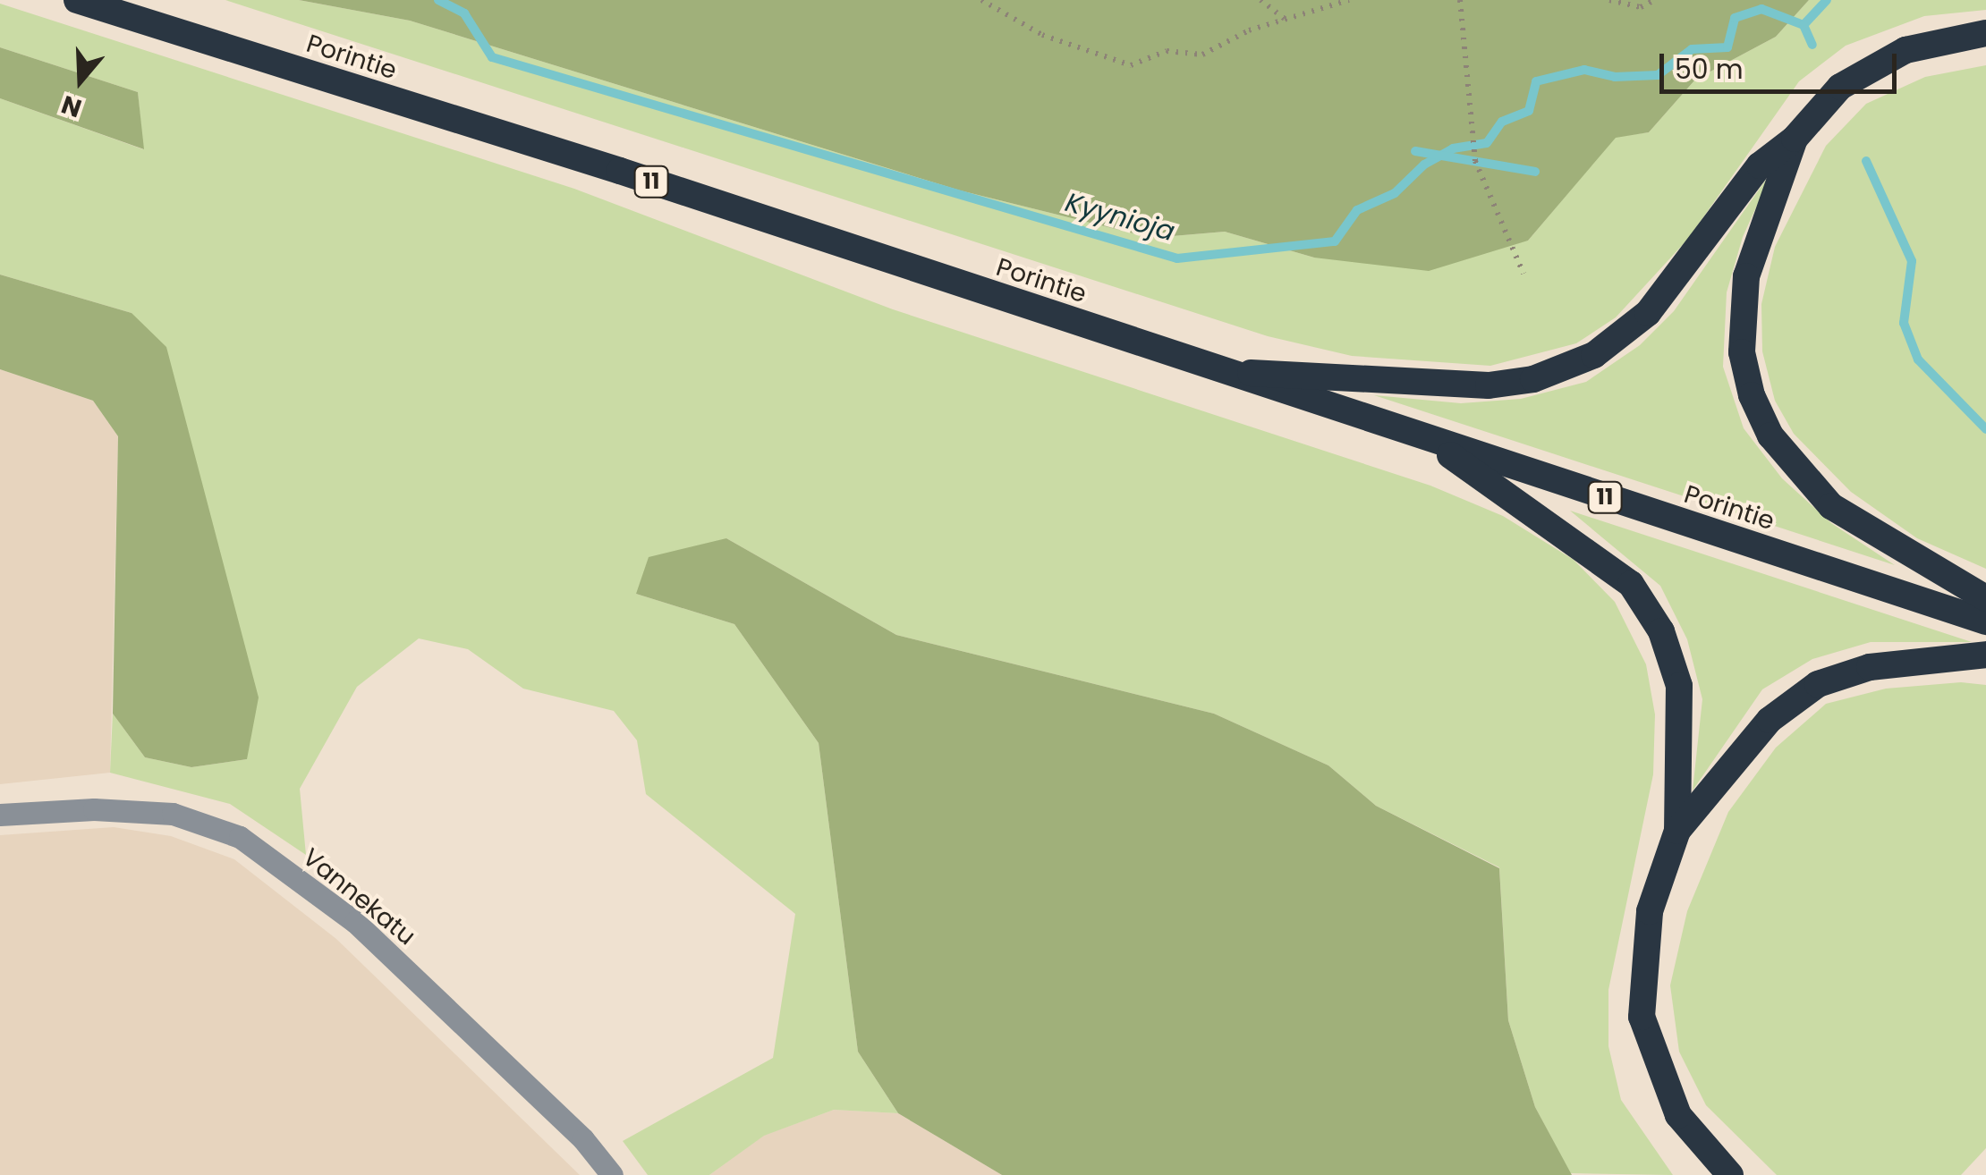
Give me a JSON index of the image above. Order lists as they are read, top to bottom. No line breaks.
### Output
{"streets":{"highway":["Porintie","11"],"street":["Vannekatu"]},"water":["Kyynioja"],"scale_bar":"50 m","north":"bottom"}
